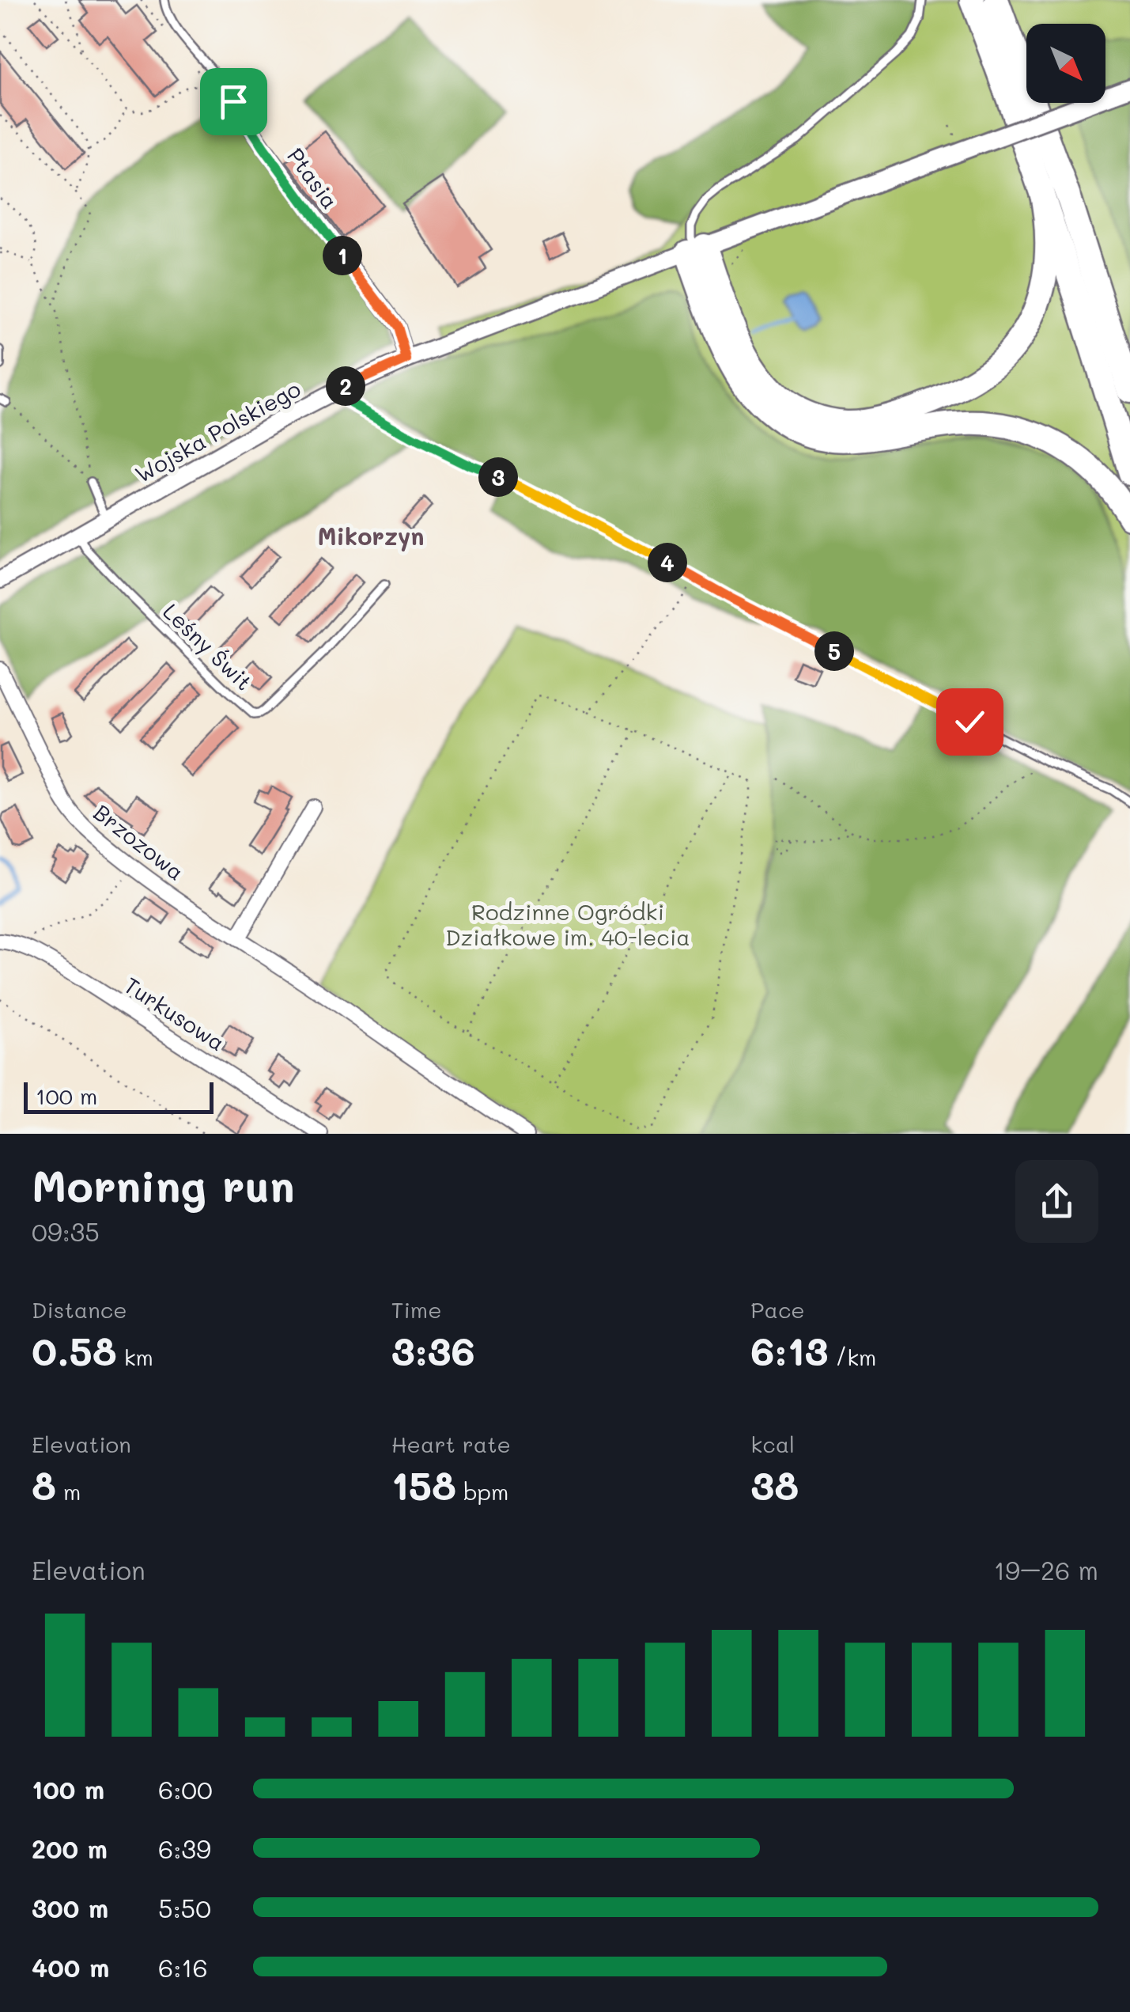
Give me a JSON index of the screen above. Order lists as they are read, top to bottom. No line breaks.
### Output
{"streets":{"street":["Ptasia","Wojska Polskiego","Brzozowa","Turkusowa"],"lane":["Leśny Świt"]},"crossings":[["Ptasia","Wojska Polskiego"],["Wojska Polskiego","Leśny Świt"]],"districts":["Mikorzyn"],"parks":["Rodzinne Ogródki Działkowe im. 40-lecia"],"scale_bar":"100 m","north":"bottom right","page":{"pins":["1","2","3","4","5"],"scale":"100 m","heading":["Morning run","09:35"],"stats":[["Distance","0.58 km"],["Time","3:36"],["Pace","6:13 /km"],["Elevation","8 m"],["Heart rate","158 bpm"],["kcal","38"]],"chart":["Elevation","19–26 m"],"list":[{"name":"100 m","note":"6:00"},{"name":"200 m","note":"6:39"},{"name":"300 m","note":"5:50"},{"name":"400 m","note":"6:16"}]}}
